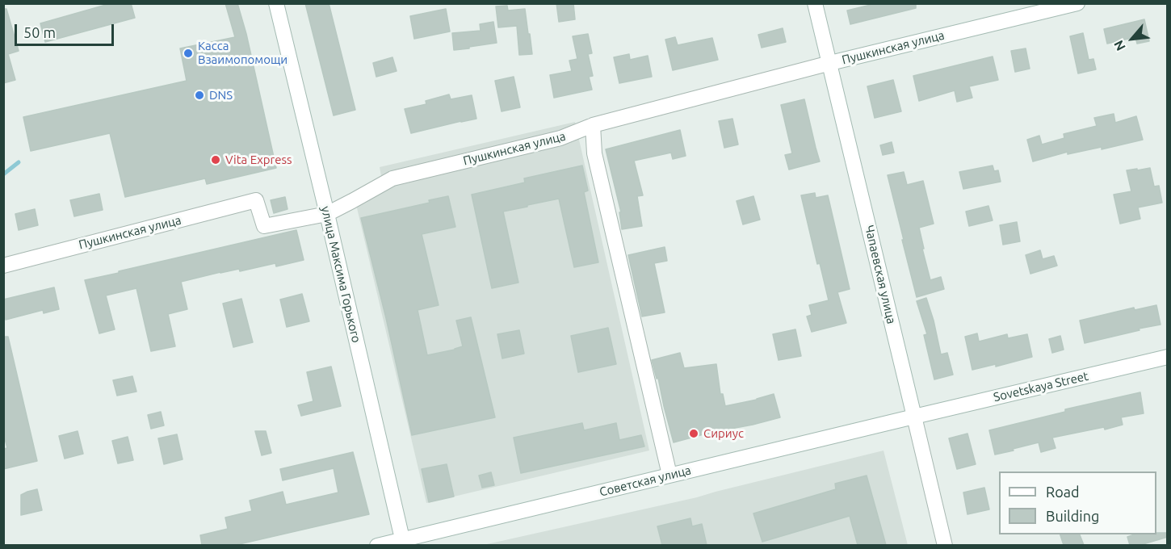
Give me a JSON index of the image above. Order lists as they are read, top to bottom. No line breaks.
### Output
{"streets":{"street":["Пушкинская улица","улица Максима Горького","Чапаевская улица","Sovetskaya Street","Советская улица"]},"crossings":[["Пушкинская улица","улица Максима Горького"],["Пушкинская улица","Чапаевская улица"],["улица Максима Горького","Советская улица"],["Чапаевская улица","Sovetskaya Street"],["Чапаевская улица","Советская улица"],["Sovetskaya Street","Советская улица"]],"places":["Касса Взаимопомощи","DNS","Vita Express","Сириус"],"legend":["Road","Building"],"scale_bar":"50 m","north":"bottom left"}
